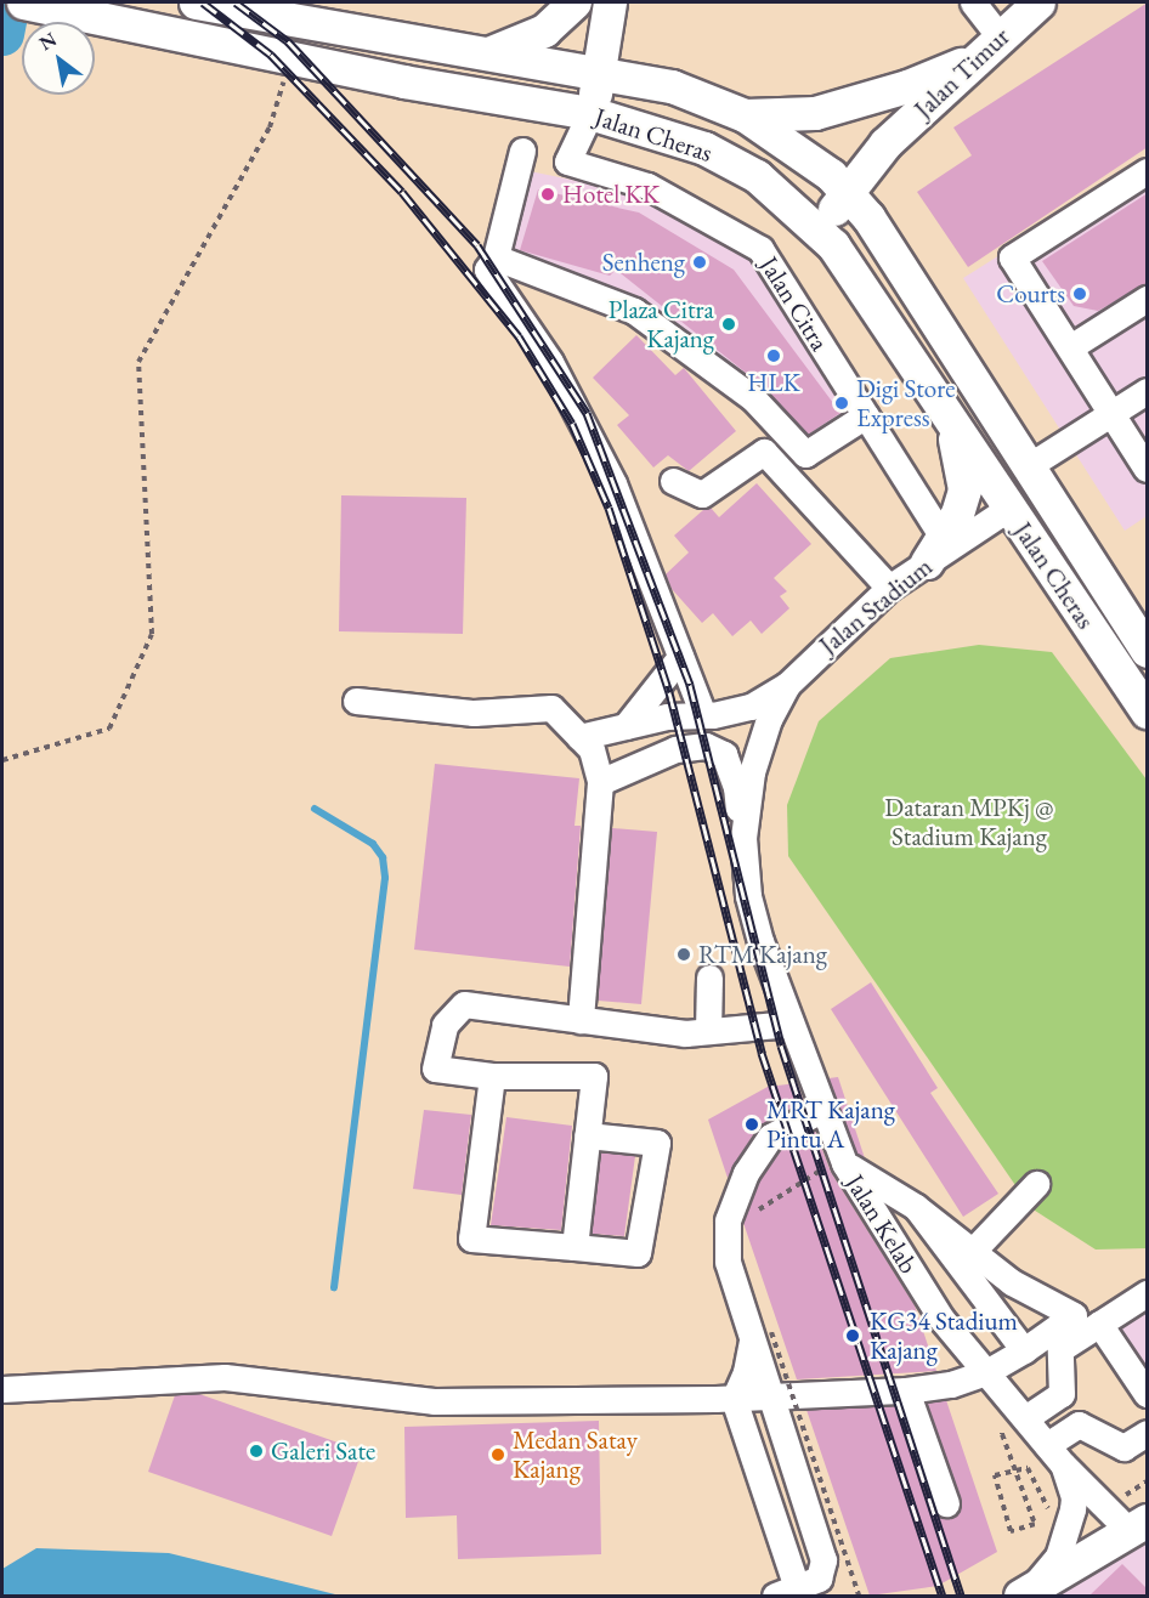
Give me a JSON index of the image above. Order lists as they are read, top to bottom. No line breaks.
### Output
{"streets":{"main road":["Jalan Timur","Jalan Cheras"],"street":["Jalan Citra","Jalan Stadium","Jalan Kelab"]},"crossings":[["Jalan Timur","Jalan Cheras"],["Jalan Cheras","Jalan Citra"],["Jalan Cheras","Jalan Stadium"],["Jalan Citra","Jalan Stadium"],["Jalan Stadium","Jalan Kelab"]],"parks":["Dataran MPKj @ Stadium Kajang"],"places":["Hotel KK","Senheng","Courts","Plaza Citra Kajang","HLK","Digi Store Express","RTM Kajang","MRT Kajang Pintu A","KG34 Stadium Kajang","Galeri Sate","Medan Satay Kajang"],"north":"top left"}
